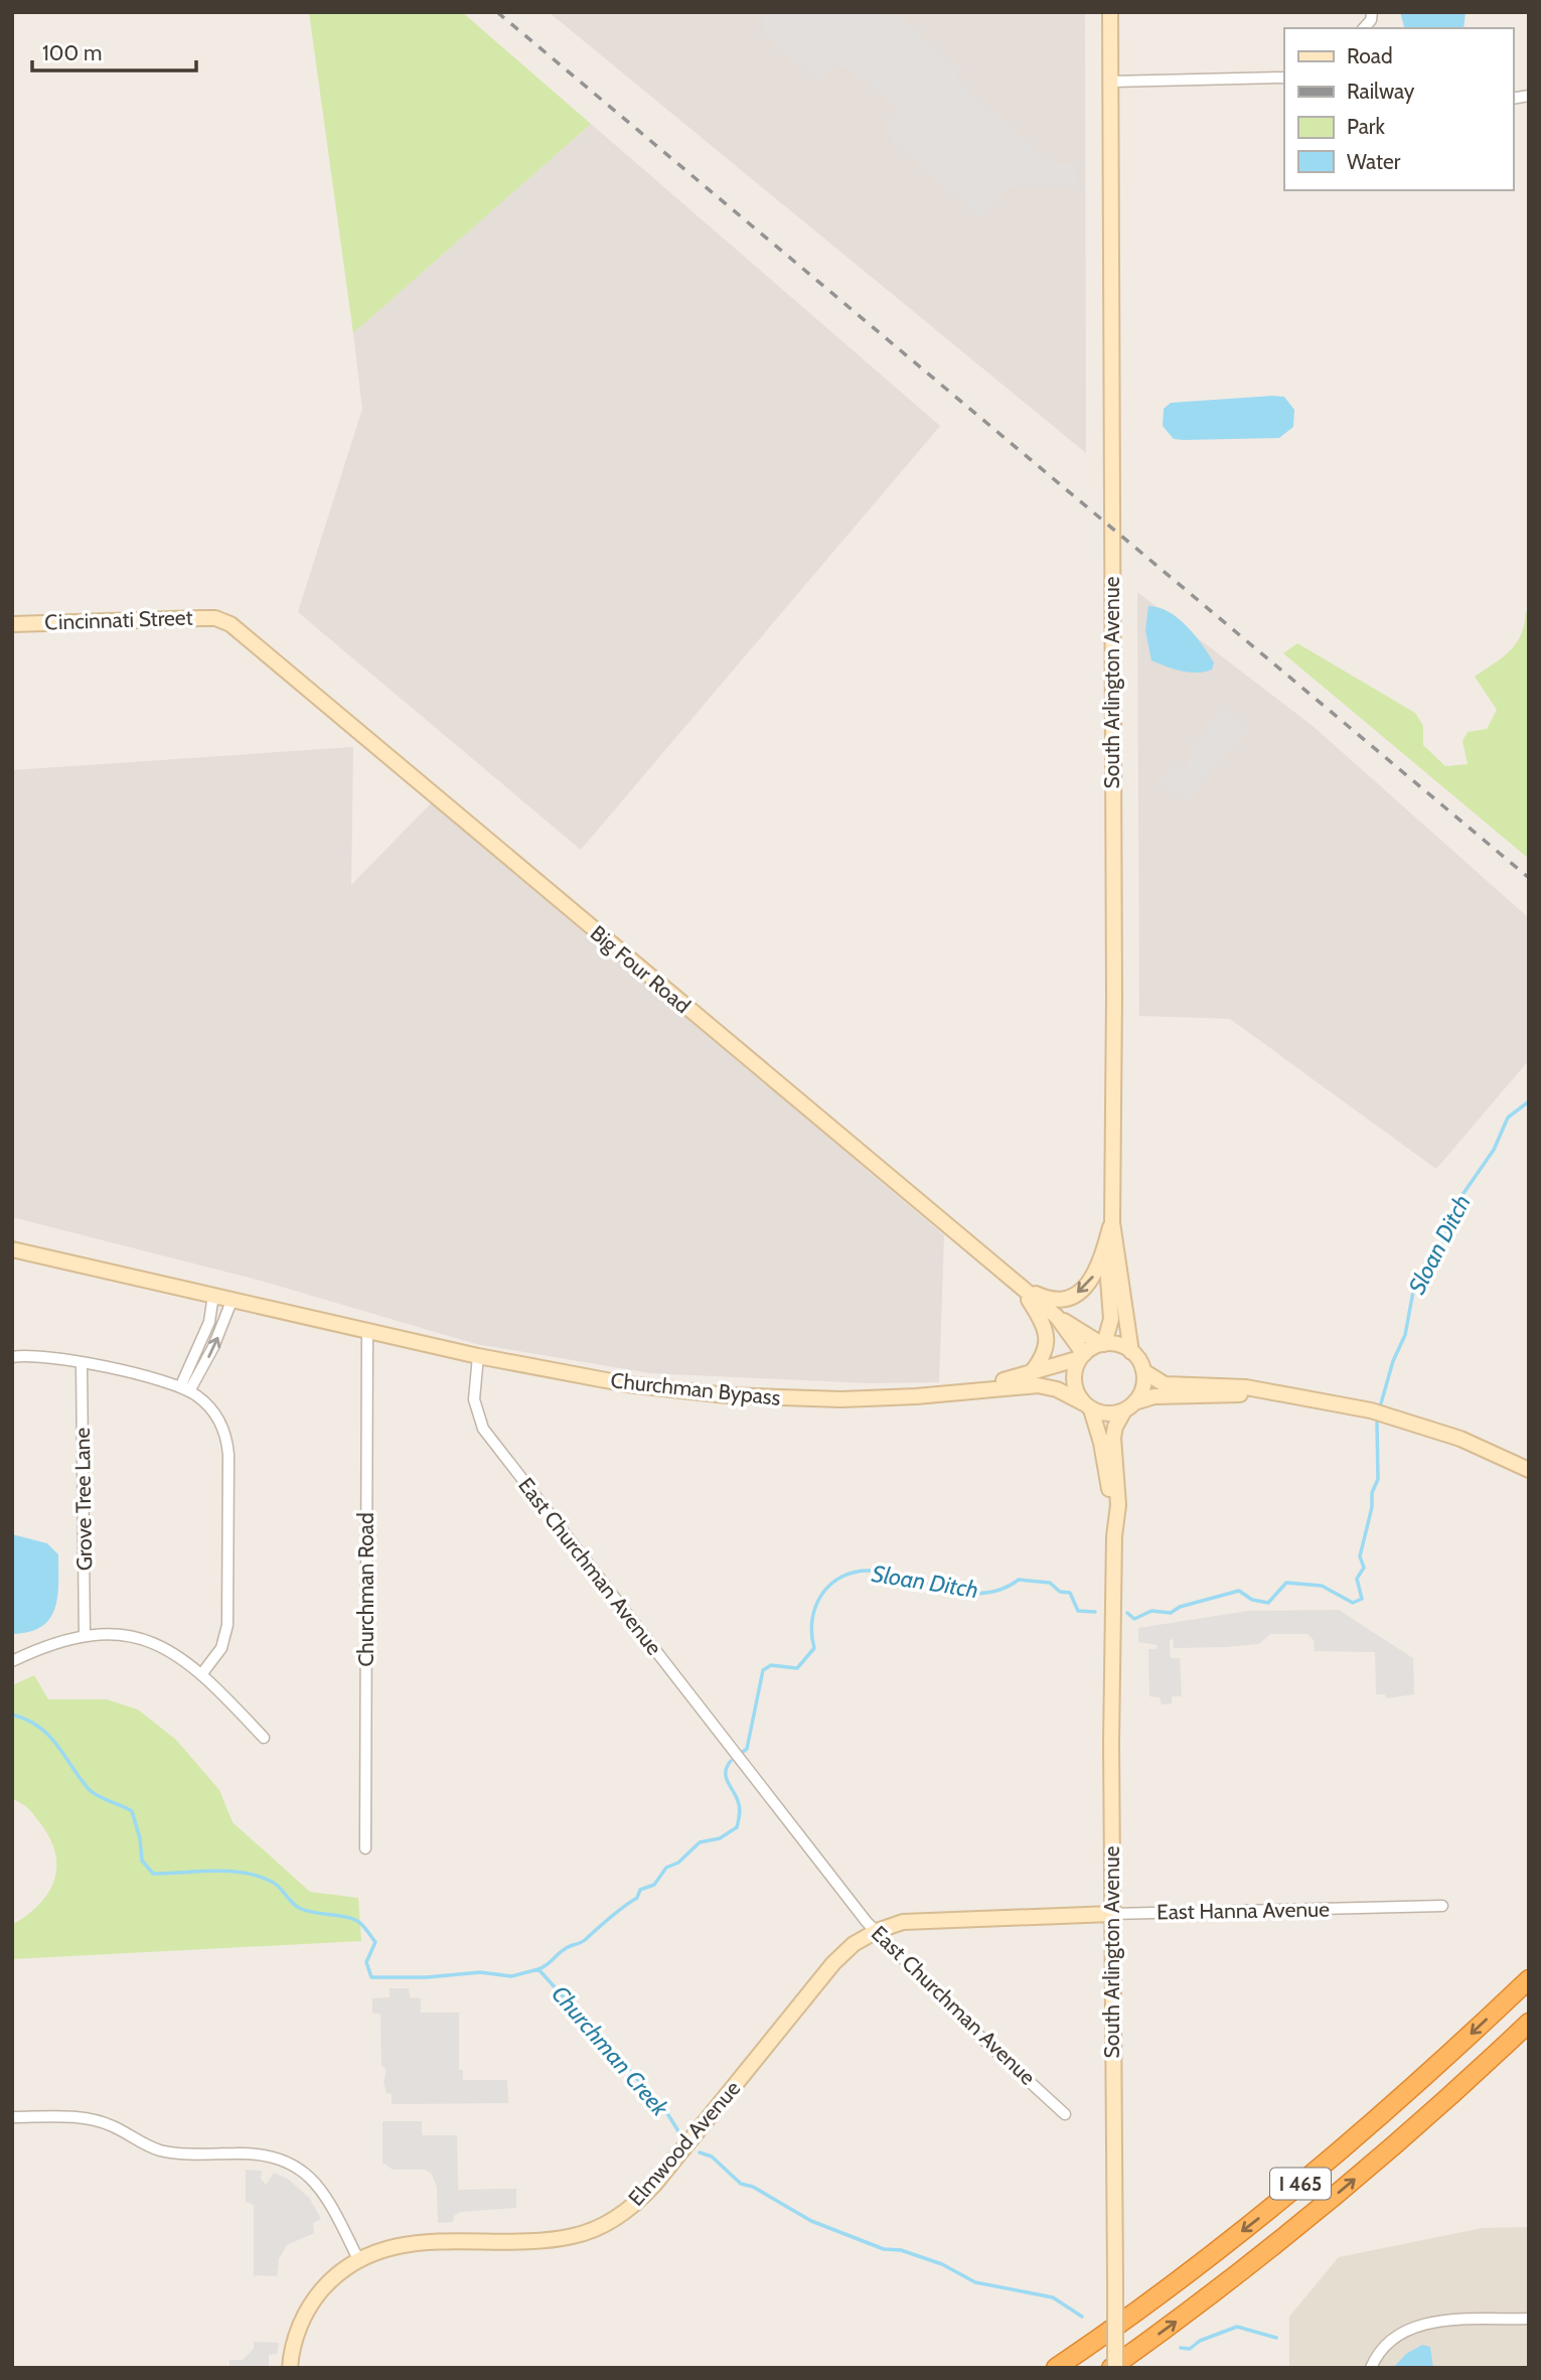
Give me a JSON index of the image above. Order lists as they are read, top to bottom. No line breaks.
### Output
{"streets":{"highway":["I 465"],"street":["Cincinnati Street","South Arlington Avenue","Big Four Road","Churchman Bypass","Grove Tree Lane","East Churchman Avenue","Churchman Road","East Hanna Avenue","Elmwood Avenue"]},"crossings":[["Cincinnati Street","Big Four Road"],["South Arlington Avenue","Big Four Road"],["South Arlington Avenue","Churchman Bypass"],["South Arlington Avenue","East Hanna Avenue"],["South Arlington Avenue","I 465"],["Big Four Road","Churchman Bypass"],["Churchman Bypass","East Churchman Avenue"],["East Churchman Avenue","East Hanna Avenue"],["East Churchman Avenue","Elmwood Avenue"],["East Hanna Avenue","Elmwood Avenue"]],"water":["Sloan Ditch","Churchman Creek"],"legend":["Road","Railway","Park","Water"],"scale_bar":"100 m"}
